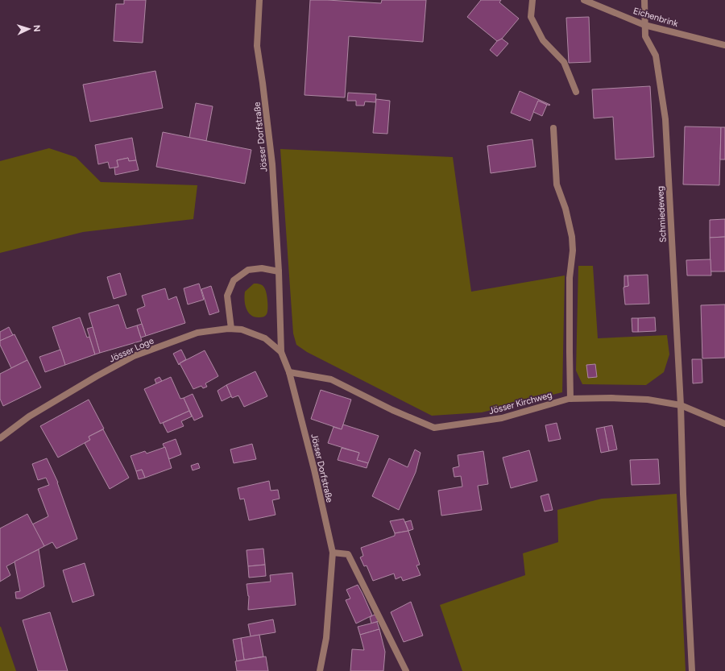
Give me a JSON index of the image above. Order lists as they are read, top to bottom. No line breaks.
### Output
{"streets":{"street":["Eichenbrink","Jösser Dorfstraße","Schmiedeweg","Jösser Loge","Jösser Kirchweg"]},"crossings":[["Eichenbrink","Schmiedeweg"],["Jösser Dorfstraße","Jösser Loge"],["Jösser Dorfstraße","Jösser Kirchweg"],["Schmiedeweg","Jösser Kirchweg"]],"north":"right"}
